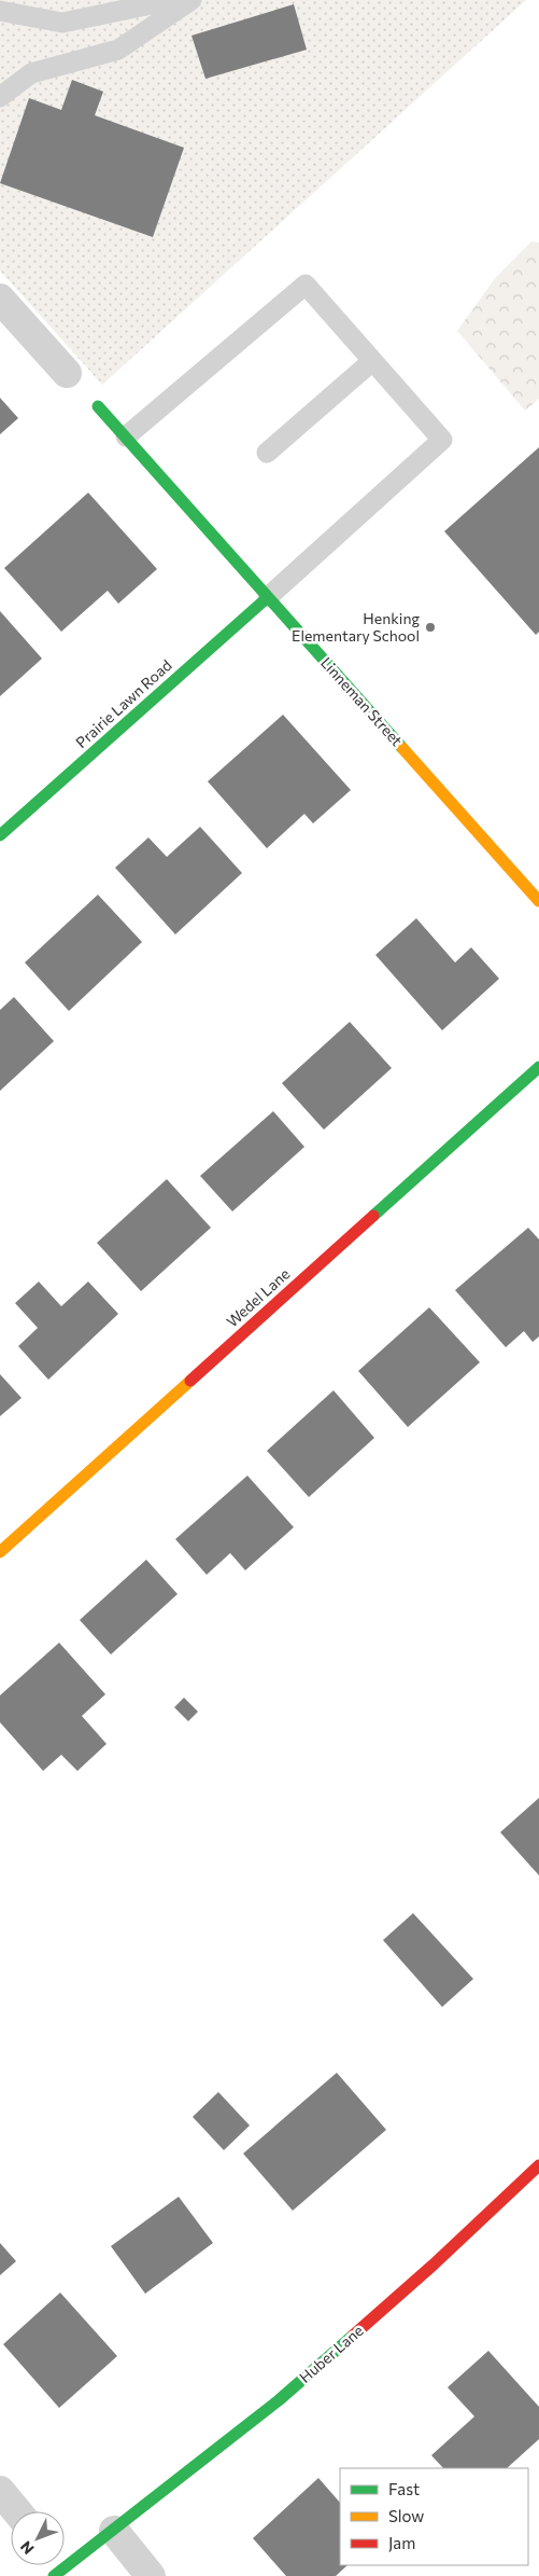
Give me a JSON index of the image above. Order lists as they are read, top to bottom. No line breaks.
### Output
{"streets":{"street":["Linneman Street","Prairie Lawn Road","Wedel Lane","Huber Lane"]},"crossings":[["Linneman Street","Prairie Lawn Road"]],"places":["Henking Elementary School"],"legend":["Fast","Slow","Jam"],"north":"bottom left"}
